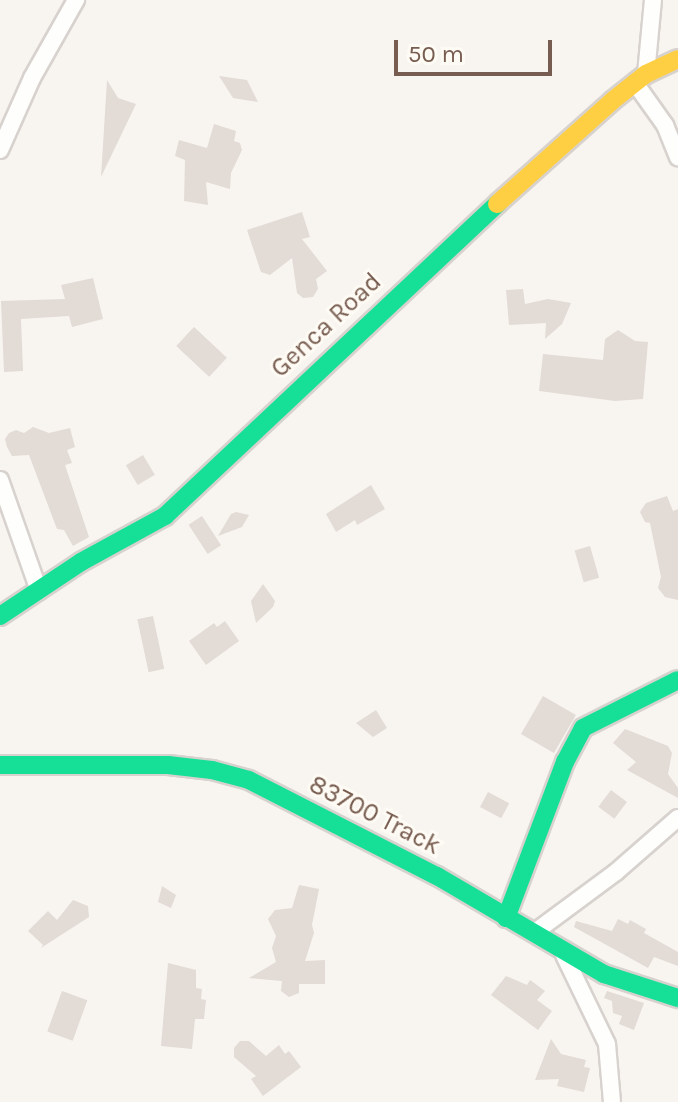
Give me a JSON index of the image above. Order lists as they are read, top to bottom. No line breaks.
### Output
{"streets":{"street":["Genca Road","83700 Track"]},"scale_bar":"50 m"}
